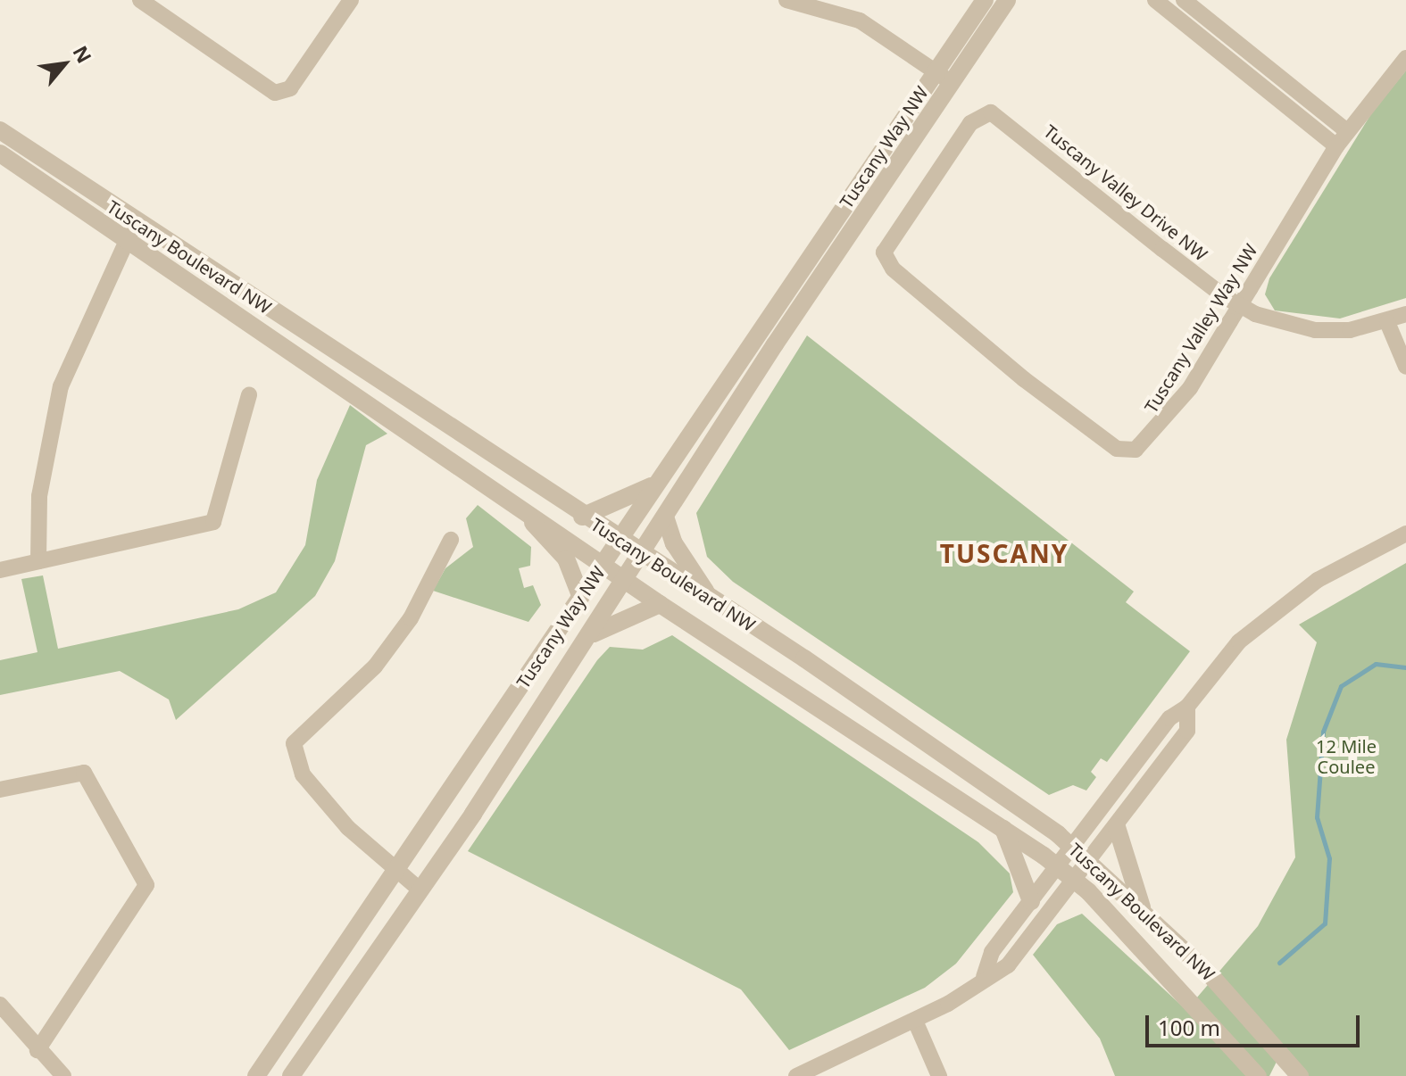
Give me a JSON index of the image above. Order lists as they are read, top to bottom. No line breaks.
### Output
{"streets":{"street":["Tuscany Way NW","Tuscany Valley Drive NW","Tuscany Boulevard NW","Tuscany Valley Way NW"]},"crossings":[["Tuscany Way NW","Tuscany Boulevard NW"],["Tuscany Valley Drive NW","Tuscany Valley Way NW"]],"districts":["TUSCANY"],"parks":["12 Mile Coulee"],"scale_bar":"100 m","north":"top right"}
